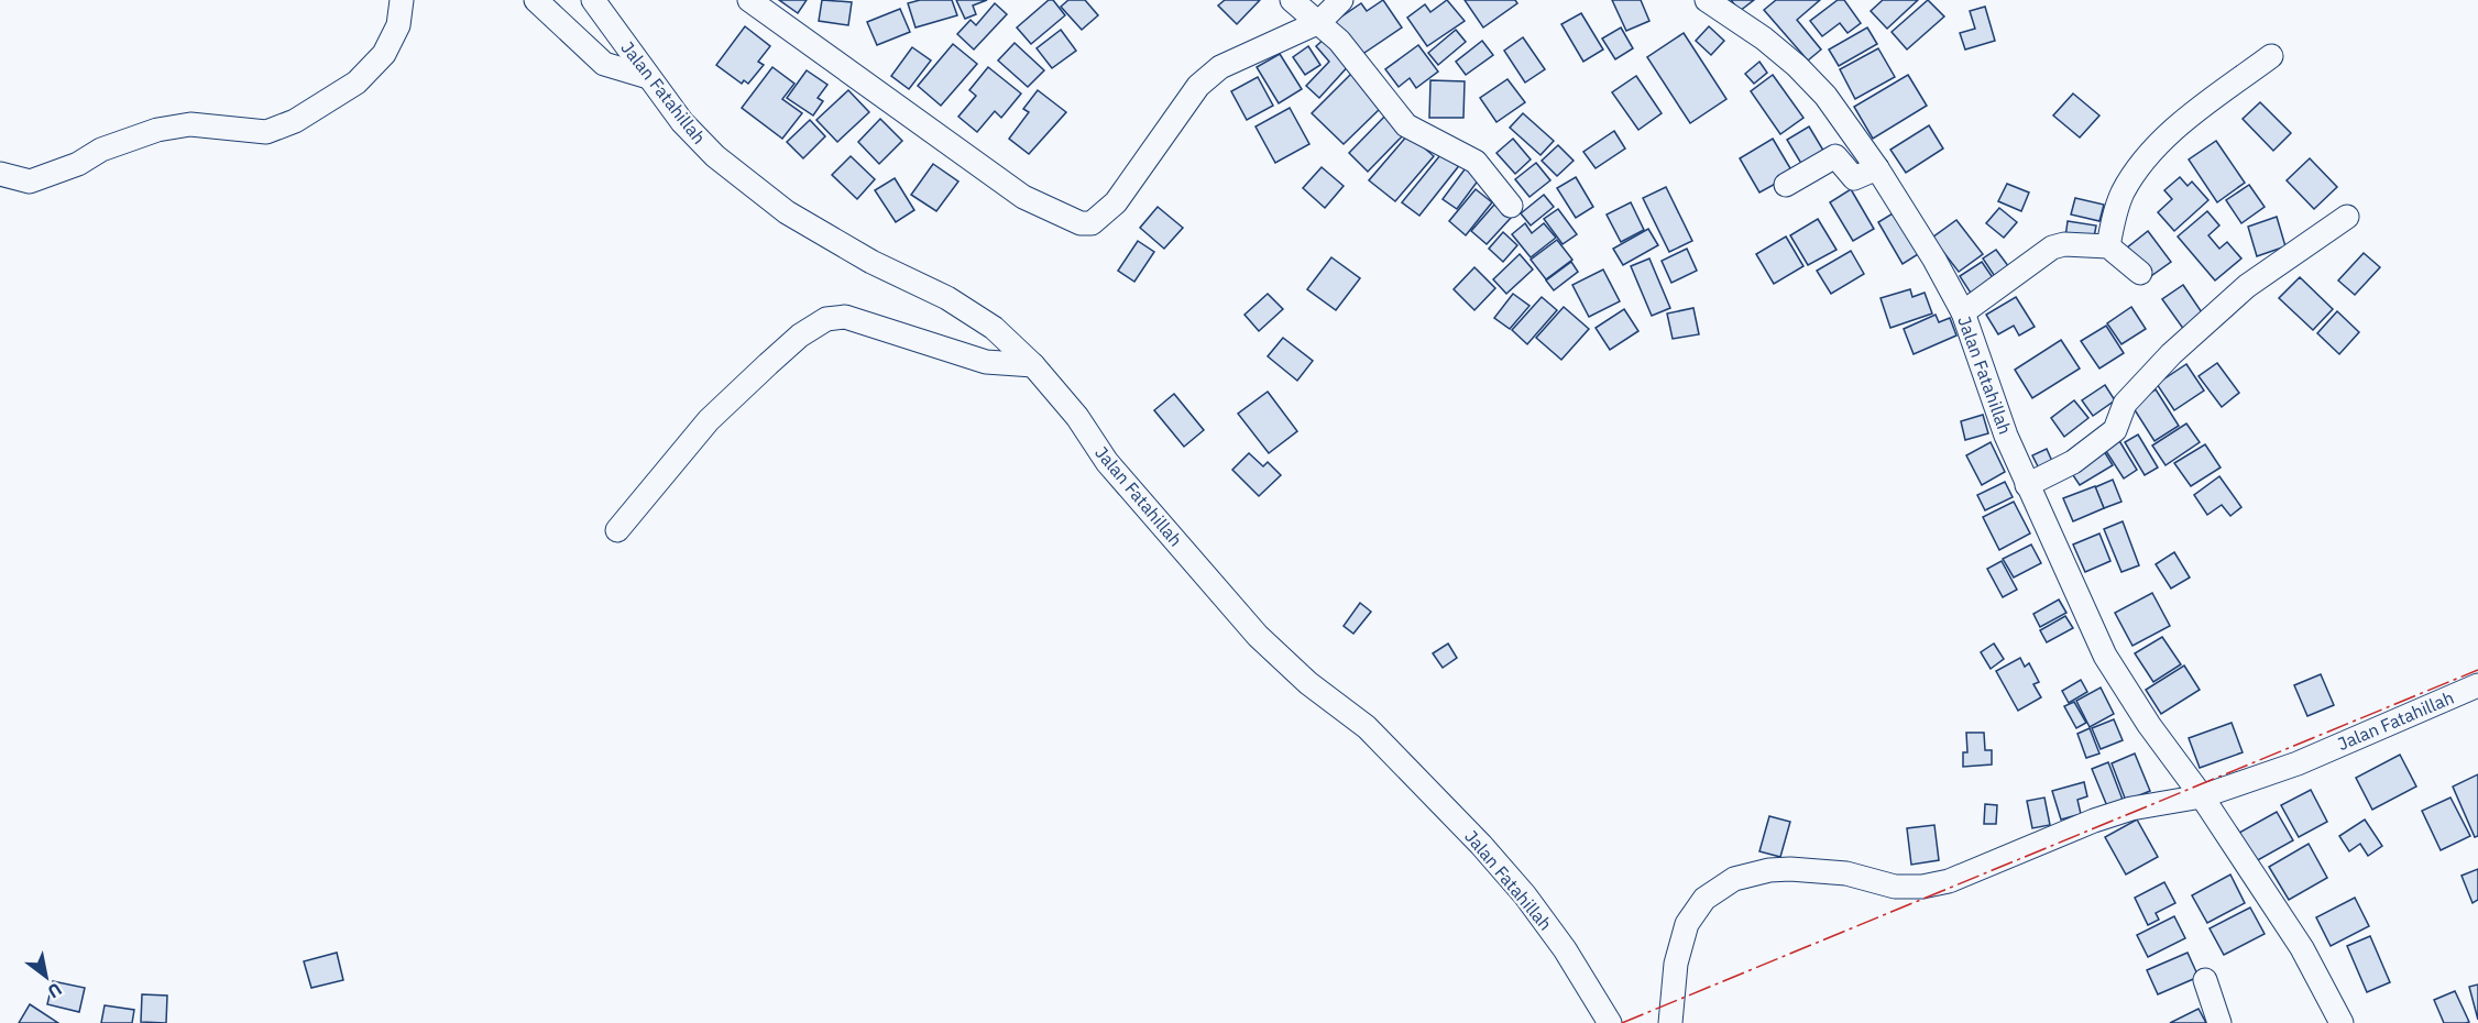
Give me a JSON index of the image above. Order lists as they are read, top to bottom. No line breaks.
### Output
{"streets":{"street":["Jalan Fatahillah"]},"north":"bottom right"}
